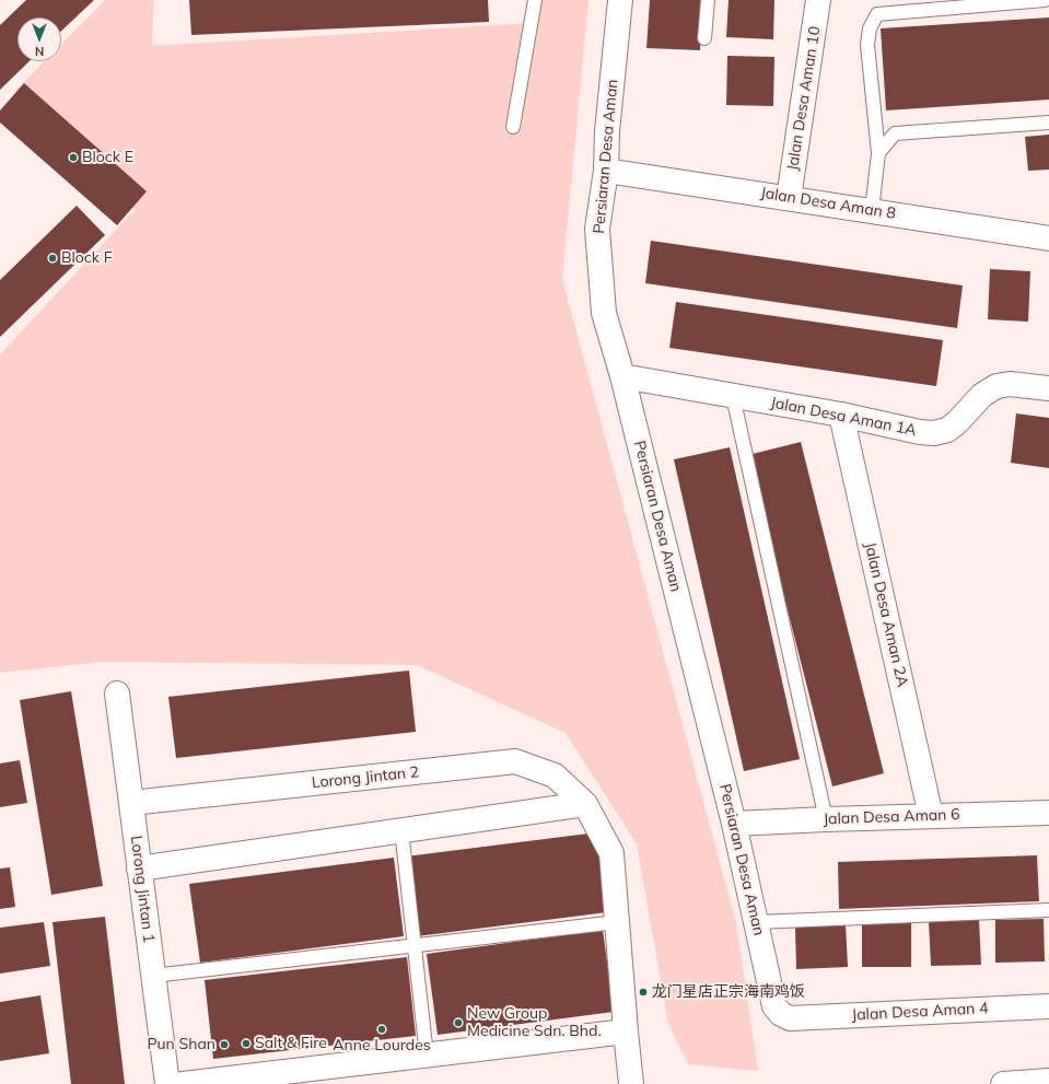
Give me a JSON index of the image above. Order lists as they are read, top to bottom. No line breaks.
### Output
{"streets":{"street":["Jalan Desa Aman 10","Persiaran Desa Aman","Jalan Desa Aman 8","Jalan Desa Aman 1A","Jalan Desa Aman 2A","Lorong Jintan 2","Jalan Desa Aman 6","Lorong Jintan 1","Jalan Desa Aman 4"]},"crossings":[["Jalan Desa Aman 10","Jalan Desa Aman 8"],["Persiaran Desa Aman","Jalan Desa Aman 8"],["Persiaran Desa Aman","Jalan Desa Aman 1A"],["Persiaran Desa Aman","Jalan Desa Aman 6"],["Persiaran Desa Aman","Jalan Desa Aman 4"],["Jalan Desa Aman 1A","Jalan Desa Aman 2A"],["Jalan Desa Aman 2A","Jalan Desa Aman 6"],["Lorong Jintan 2","Lorong Jintan 1"]],"places":["Block E","Block F","龙门星店正宗海南鸡饭","New Group Medicine Sdn. Bhd.","Anne Lourdes","Salt & Fire","Pun Shan"],"north":"bottom"}
